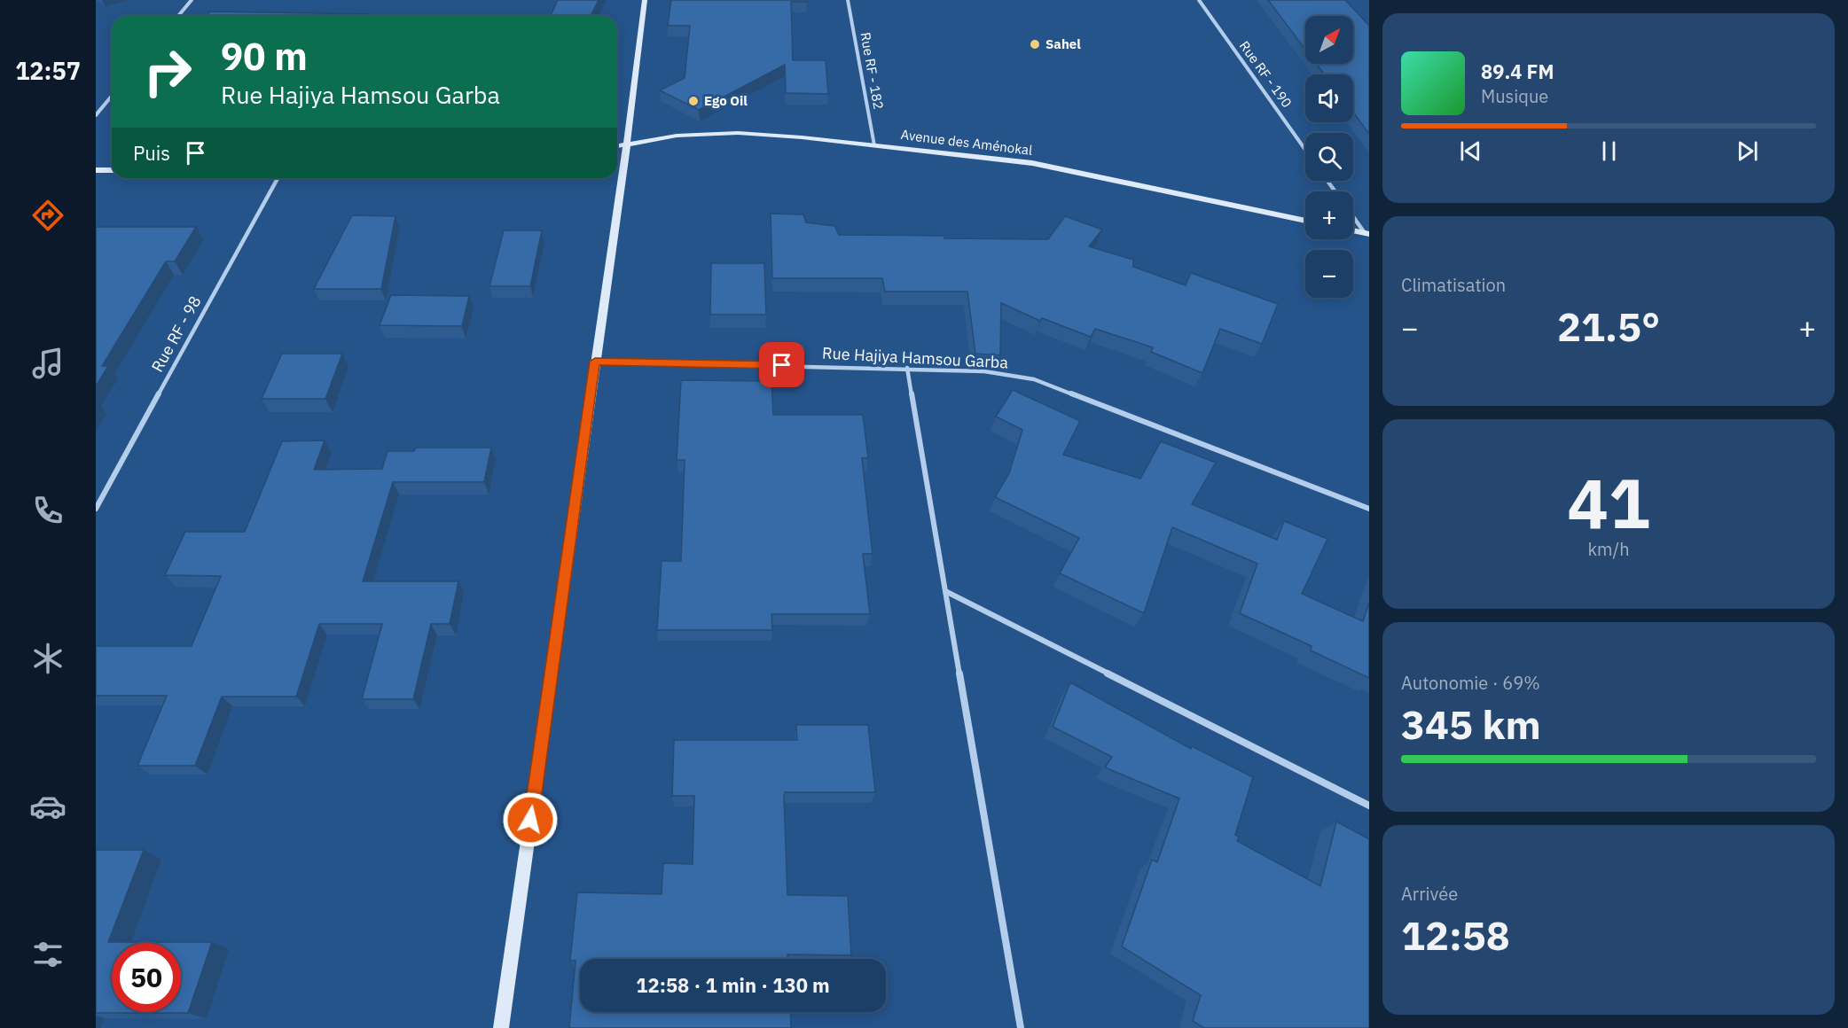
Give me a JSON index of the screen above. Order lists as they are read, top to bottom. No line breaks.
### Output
{"streets":{"main road":["Avenue des Aménokal"],"street":["Rue RF - 182","Rue RF - 190","Rue RF - 98","Rue Hajiya Hamsou Garba"]},"crossings":[["Rue RF - 182","Avenue des Aménokal"]],"places":["Sahel","Ego Oil"],"north":"top right","page":{"tabs":"12:57","map_buttons":["+","−"],"turn":["90 m","Rue Hajiya Hamsou Garba"],"song":["89.4 FM","Musique"],"then":"Puis","tile":["Climatisation",["41","km/h"],["Autonomie · 69%","345 km"],["Arrivée","12:58"]],"heat":["−","21.5°","+"],"limit":"50","trip":"12:58 · 1 min · 130 m"}}
